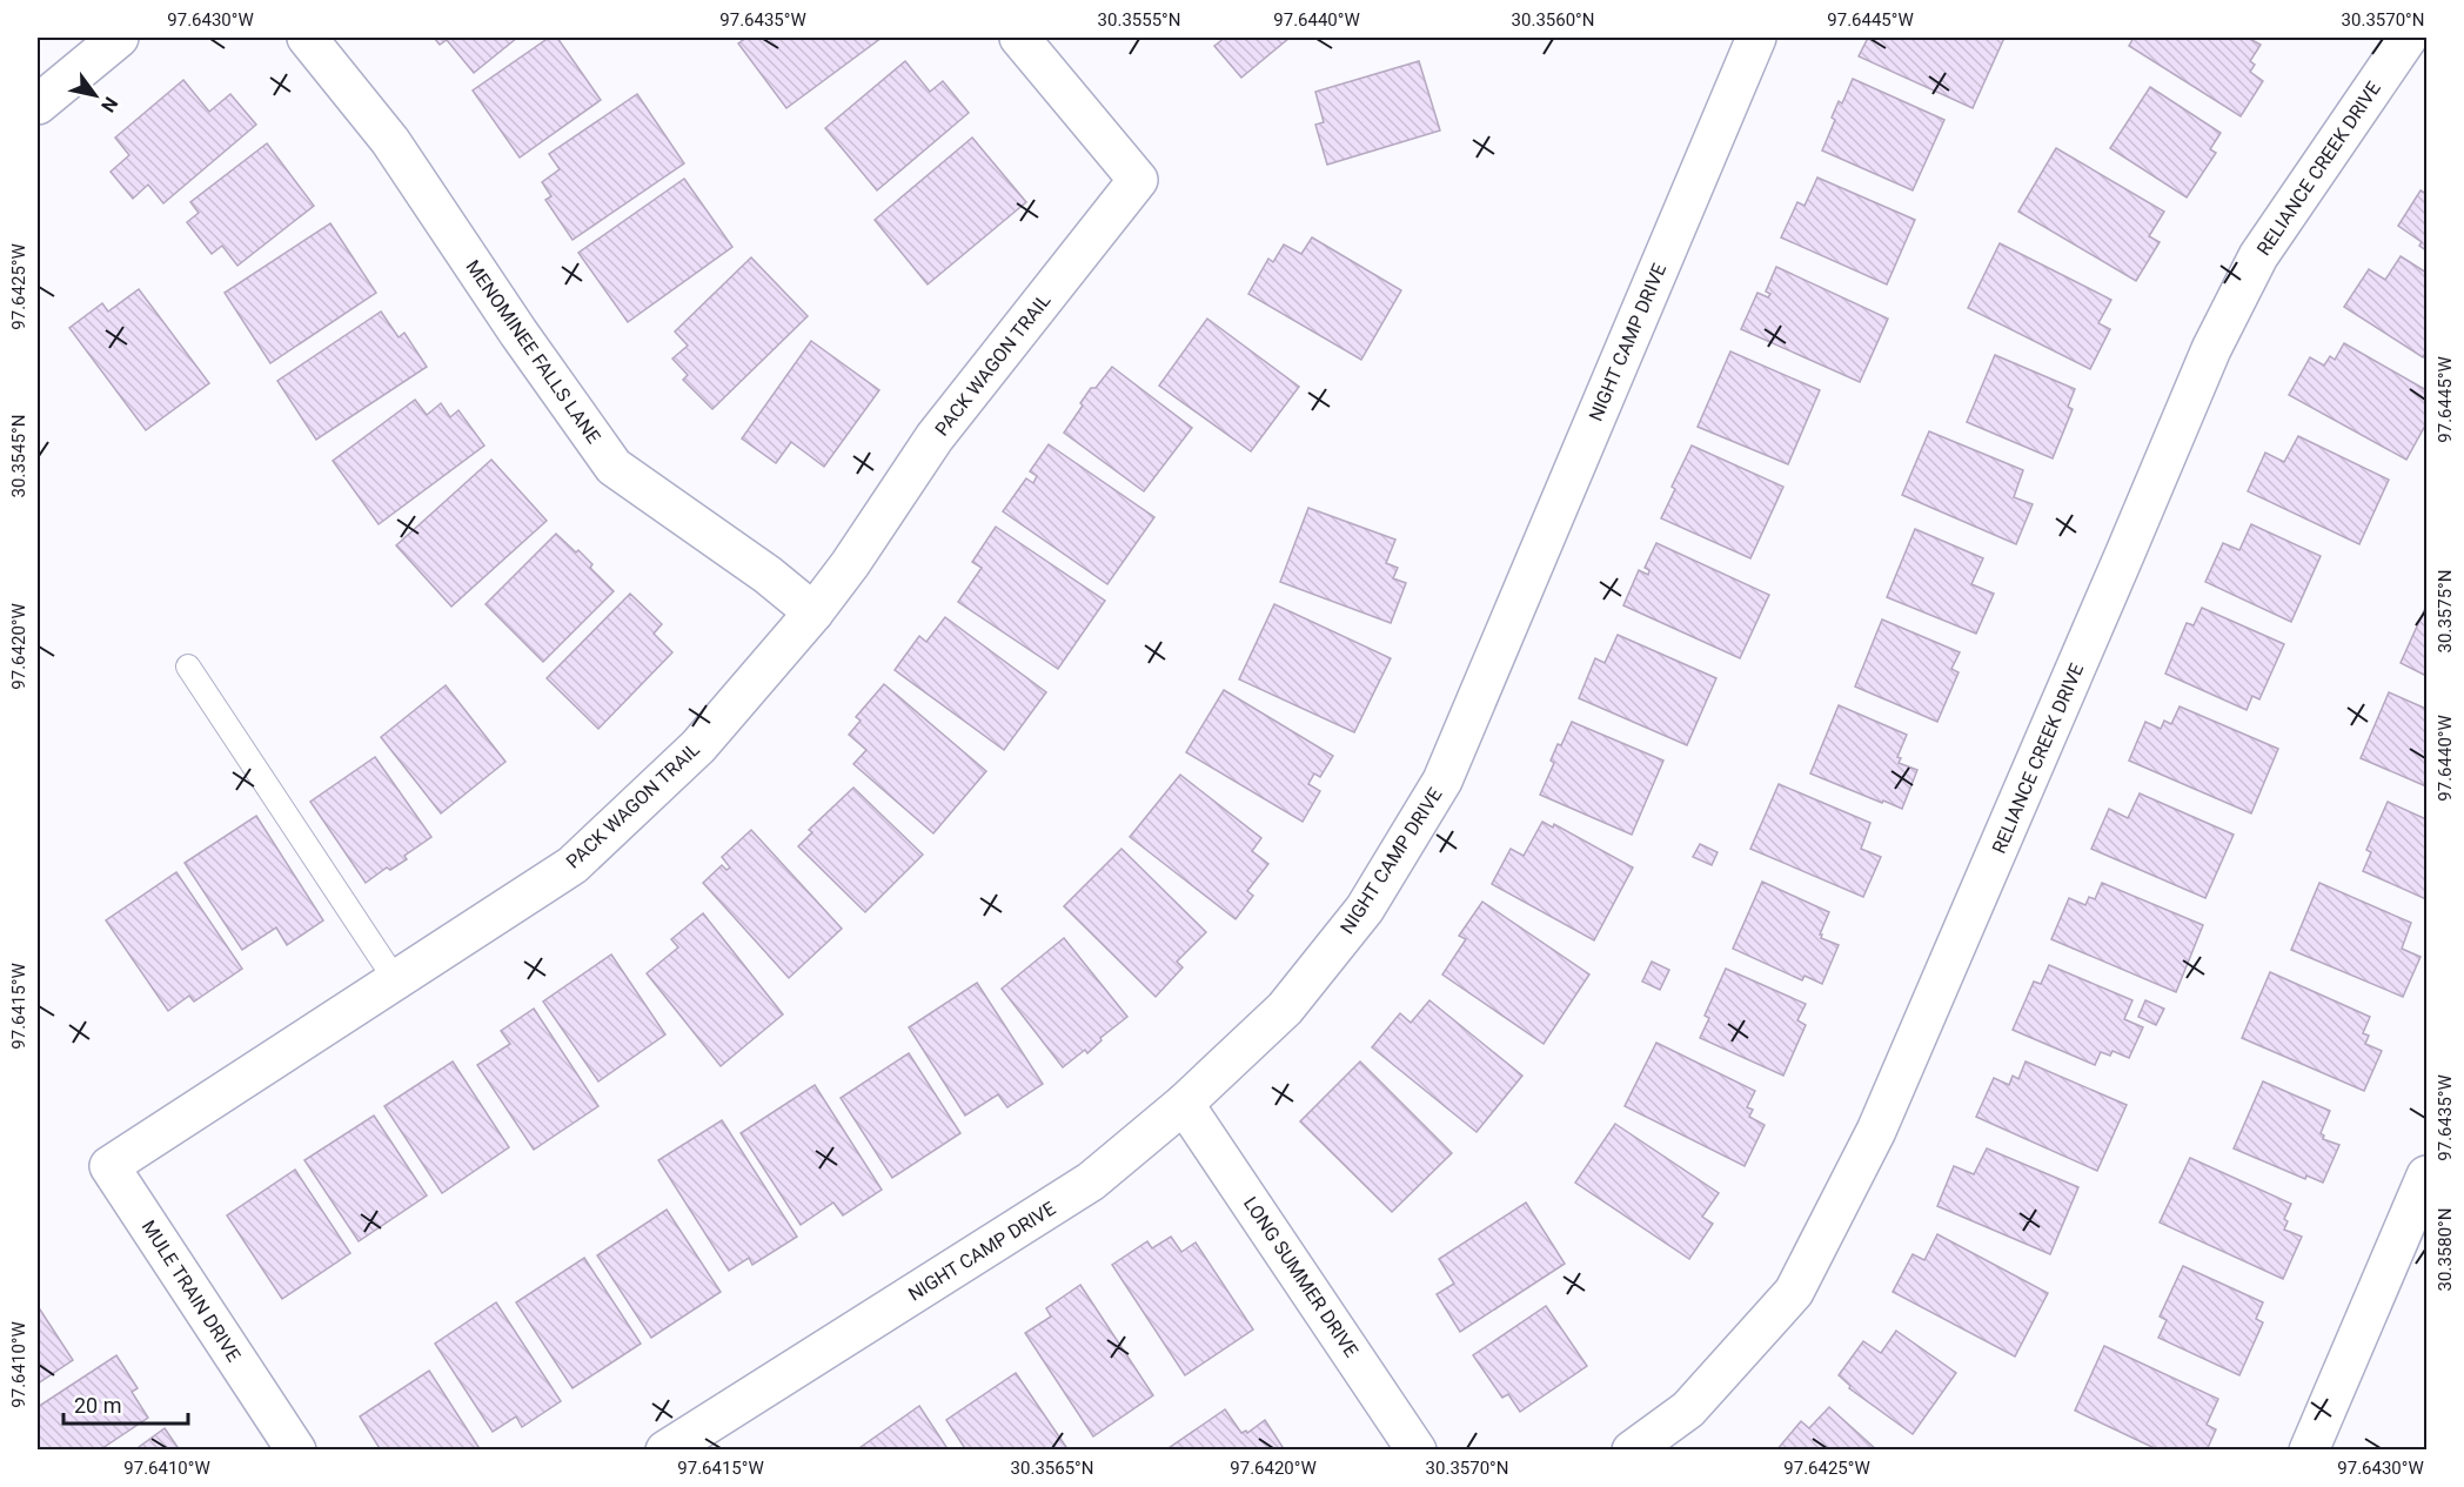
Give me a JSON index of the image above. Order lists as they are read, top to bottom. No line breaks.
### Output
{"streets":{"street":["RELIANCE CREEK DRIVE","NIGHT CAMP DRIVE","MENOMINEE FALLS LANE","PACK WAGON TRAIL","LONG SUMMER DRIVE","MULE TRAIN DRIVE"]},"crossings":[["NIGHT CAMP DRIVE","LONG SUMMER DRIVE"],["MENOMINEE FALLS LANE","PACK WAGON TRAIL"],["PACK WAGON TRAIL","MULE TRAIN DRIVE"]],"scale_bar":"20 m","north":"bottom right","coordinates":["97.6430°W","97.6435°W","30.3555°N","97.6440°W","30.3560°N","97.6445°W","30.3570°N","97.6425°W","30.3545°N","30.3575°N","97.6420°W","97.6415°W","30.3580°N","97.6410°W","30.3565°N"]}
